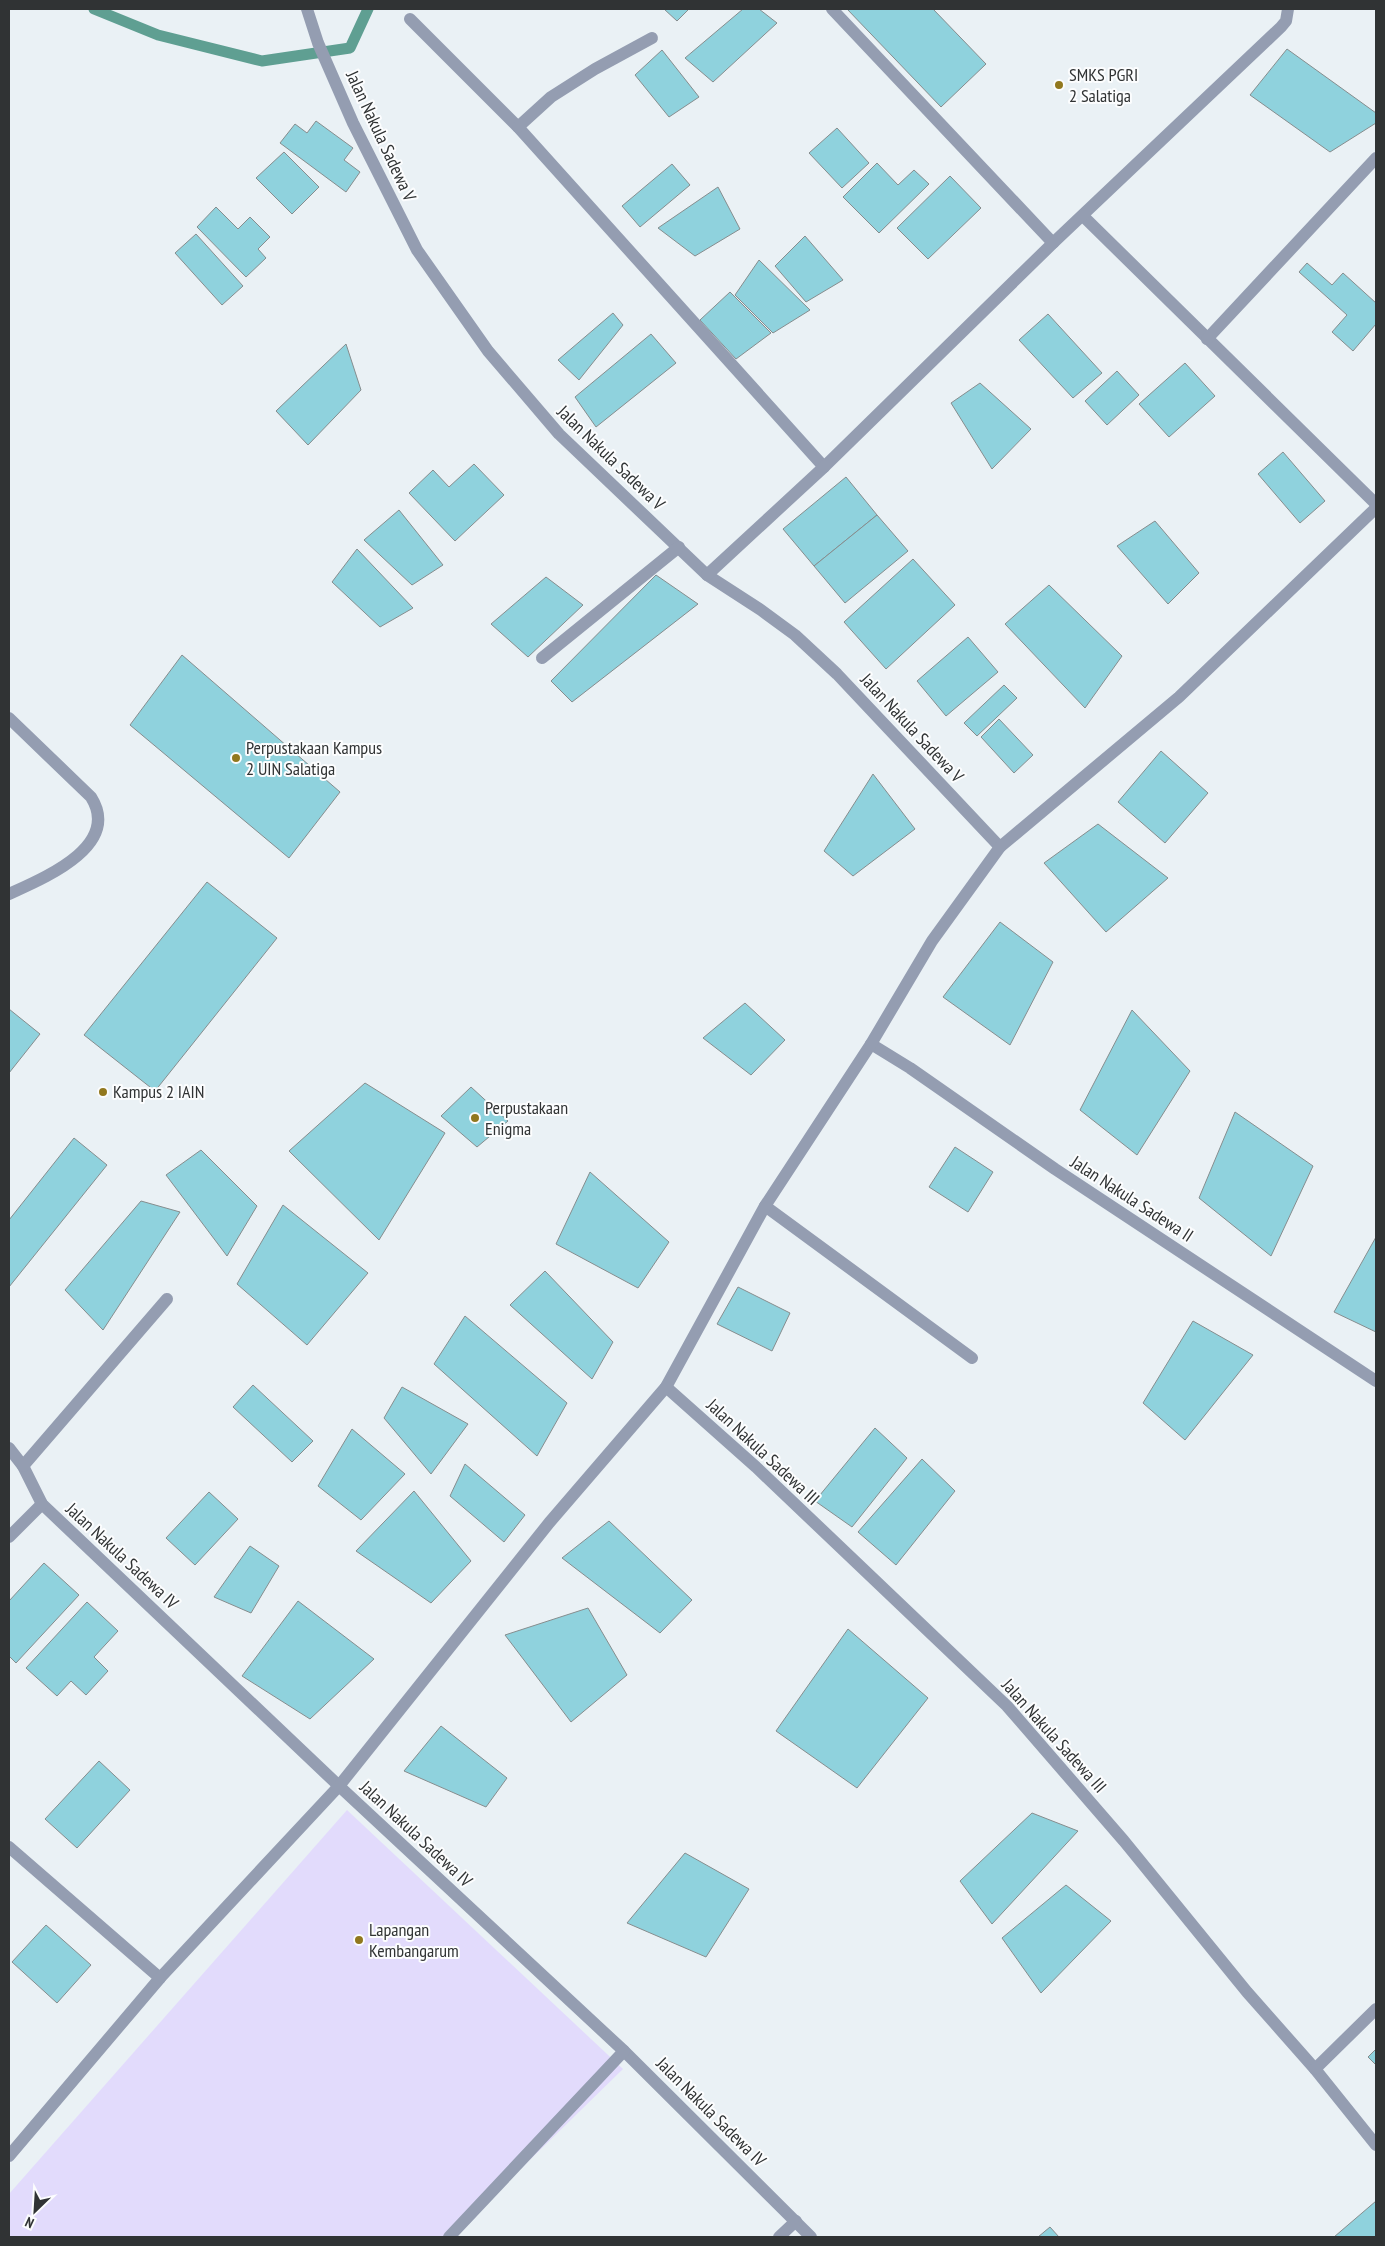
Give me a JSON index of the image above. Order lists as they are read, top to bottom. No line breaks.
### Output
{"streets":{"street":["Jalan Nakula Sadewa V","Jalan Nakula Sadewa II","Jalan Nakula Sadewa III","Jalan Nakula Sadewa IV"]},"places":["SMKS PGRI 2 Salatiga","Perpustakaan Kampus 2 UIN Salatiga","Kampus 2 IAIN","Perpustakaan Enigma","Lapangan Kembangarum"],"north":"bottom left"}
